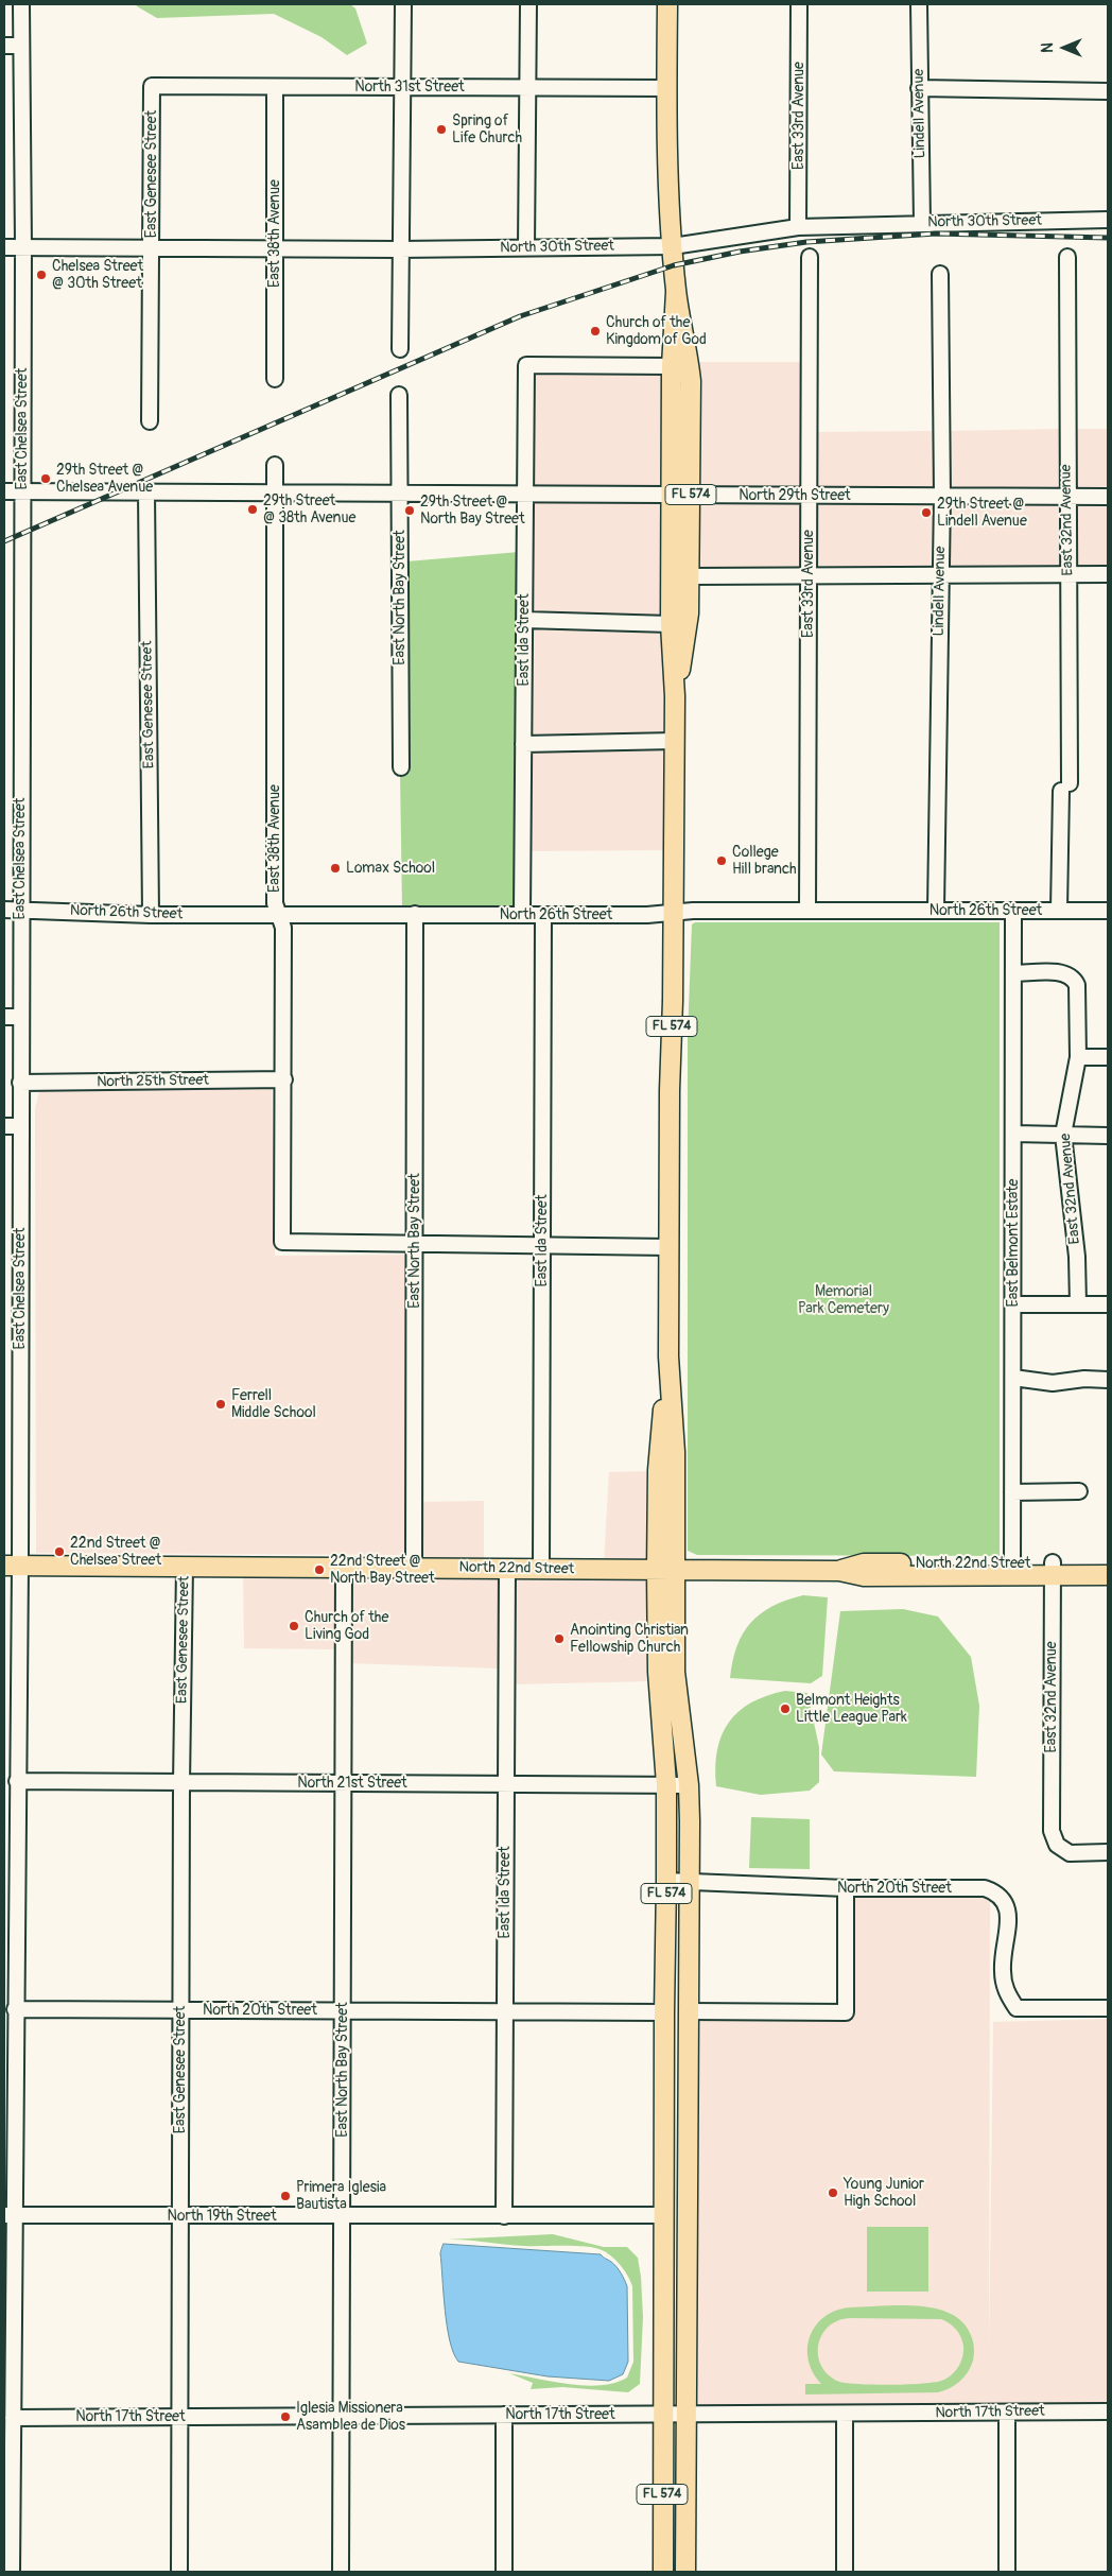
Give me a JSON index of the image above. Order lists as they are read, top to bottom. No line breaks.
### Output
{"streets":{"main road":["FL 574","North 22nd Street"],"street":["North 31st Street","Lindell Avenue","East 33rd Avenue","East Genesee Street","North 30th Street","East 38th Avenue","East Chelsea Street","North 29th Street","East 32nd Avenue","East North Bay Street","East Ida Street","North 26th Street","North 25th Street","East Belmont Estate","North 21st Street","North 20th Street","North 19th Street","North 17th Street"]},"crossings":[["North 31st Street","East Genesee Street"],["North 31st Street","East 38th Avenue"],["North 31st Street","FL 574"],["Lindell Avenue","North 30th Street"],["Lindell Avenue","North 29th Street"],["Lindell Avenue","North 26th Street"],["East 33rd Avenue","North 30th Street"],["East 33rd Avenue","North 29th Street"],["East 33rd Avenue","North 26th Street"],["East Genesee Street","North 30th Street"],["East Genesee Street","North 29th Street"],["East Genesee Street","North 26th Street"],["East Genesee Street","North 22nd Street"],["East Genesee Street","North 21st Street"],["East Genesee Street","North 20th Street"],["East Genesee Street","North 19th Street"],["East Genesee Street","North 17th Street"],["North 30th Street","East 38th Avenue"],["North 30th Street","East Chelsea Street"],["North 30th Street","FL 574"],["East 38th Avenue","North 29th Street"],["East 38th Avenue","East North Bay Street"],["East 38th Avenue","North 26th Street"],["East 38th Avenue","North 25th Street"],["East Chelsea Street","North 29th Street"],["East Chelsea Street","North 26th Street"],["East Chelsea Street","North 25th Street"],["East Chelsea Street","North 22nd Street"],["East Chelsea Street","North 21st Street"],["East Chelsea Street","North 20th Street"],["East Chelsea Street","North 19th Street"],["East Chelsea Street","North 17th Street"],["FL 574","North 29th Street"],["FL 574","East Ida Street"],["FL 574","North 26th Street"],["FL 574","North 22nd Street"],["FL 574","North 21st Street"],["FL 574","North 20th Street"],["FL 574","North 19th Street"],["FL 574","North 17th Street"],["North 29th Street","East 32nd Avenue"],["North 29th Street","East North Bay Street"],["North 29th Street","East Ida Street"],["East 32nd Avenue","North 26th Street"],["East 32nd Avenue","East Belmont Estate"],["East 32nd Avenue","North 22nd Street"],["East North Bay Street","North 26th Street"],["East North Bay Street","North 22nd Street"],["East North Bay Street","North 21st Street"],["East North Bay Street","North 20th Street"],["East North Bay Street","North 19th Street"],["East North Bay Street","North 17th Street"],["East Ida Street","North 26th Street"],["East Ida Street","North 22nd Street"],["East Ida Street","North 21st Street"],["East Ida Street","North 20th Street"],["East Ida Street","North 19th Street"],["North 26th Street","East Belmont Estate"],["East Belmont Estate","North 22nd Street"]],"parks":["Memorial Park Cemetery"],"places":["Spring of Life Church","Chelsea Street @ 30th Street","Church of the Kingdom of God","29th Street @ Chelsea Avenue","29th Street @ 38th Avenue","29th Street @ North Bay Street","29th Street @ Lindell Avenue","College Hill branch","Lomax School","Ferrell Middle School","22nd Street @ Chelsea Street","22nd Street @ North Bay Street","Church of the Living God","Anointing Christian Fellowship Church","Belmont Heights Little League Park","Young Junior High School","Primera Iglesia Bautista","Iglesia Missionera Asamblea de Dios"],"north":"left"}
